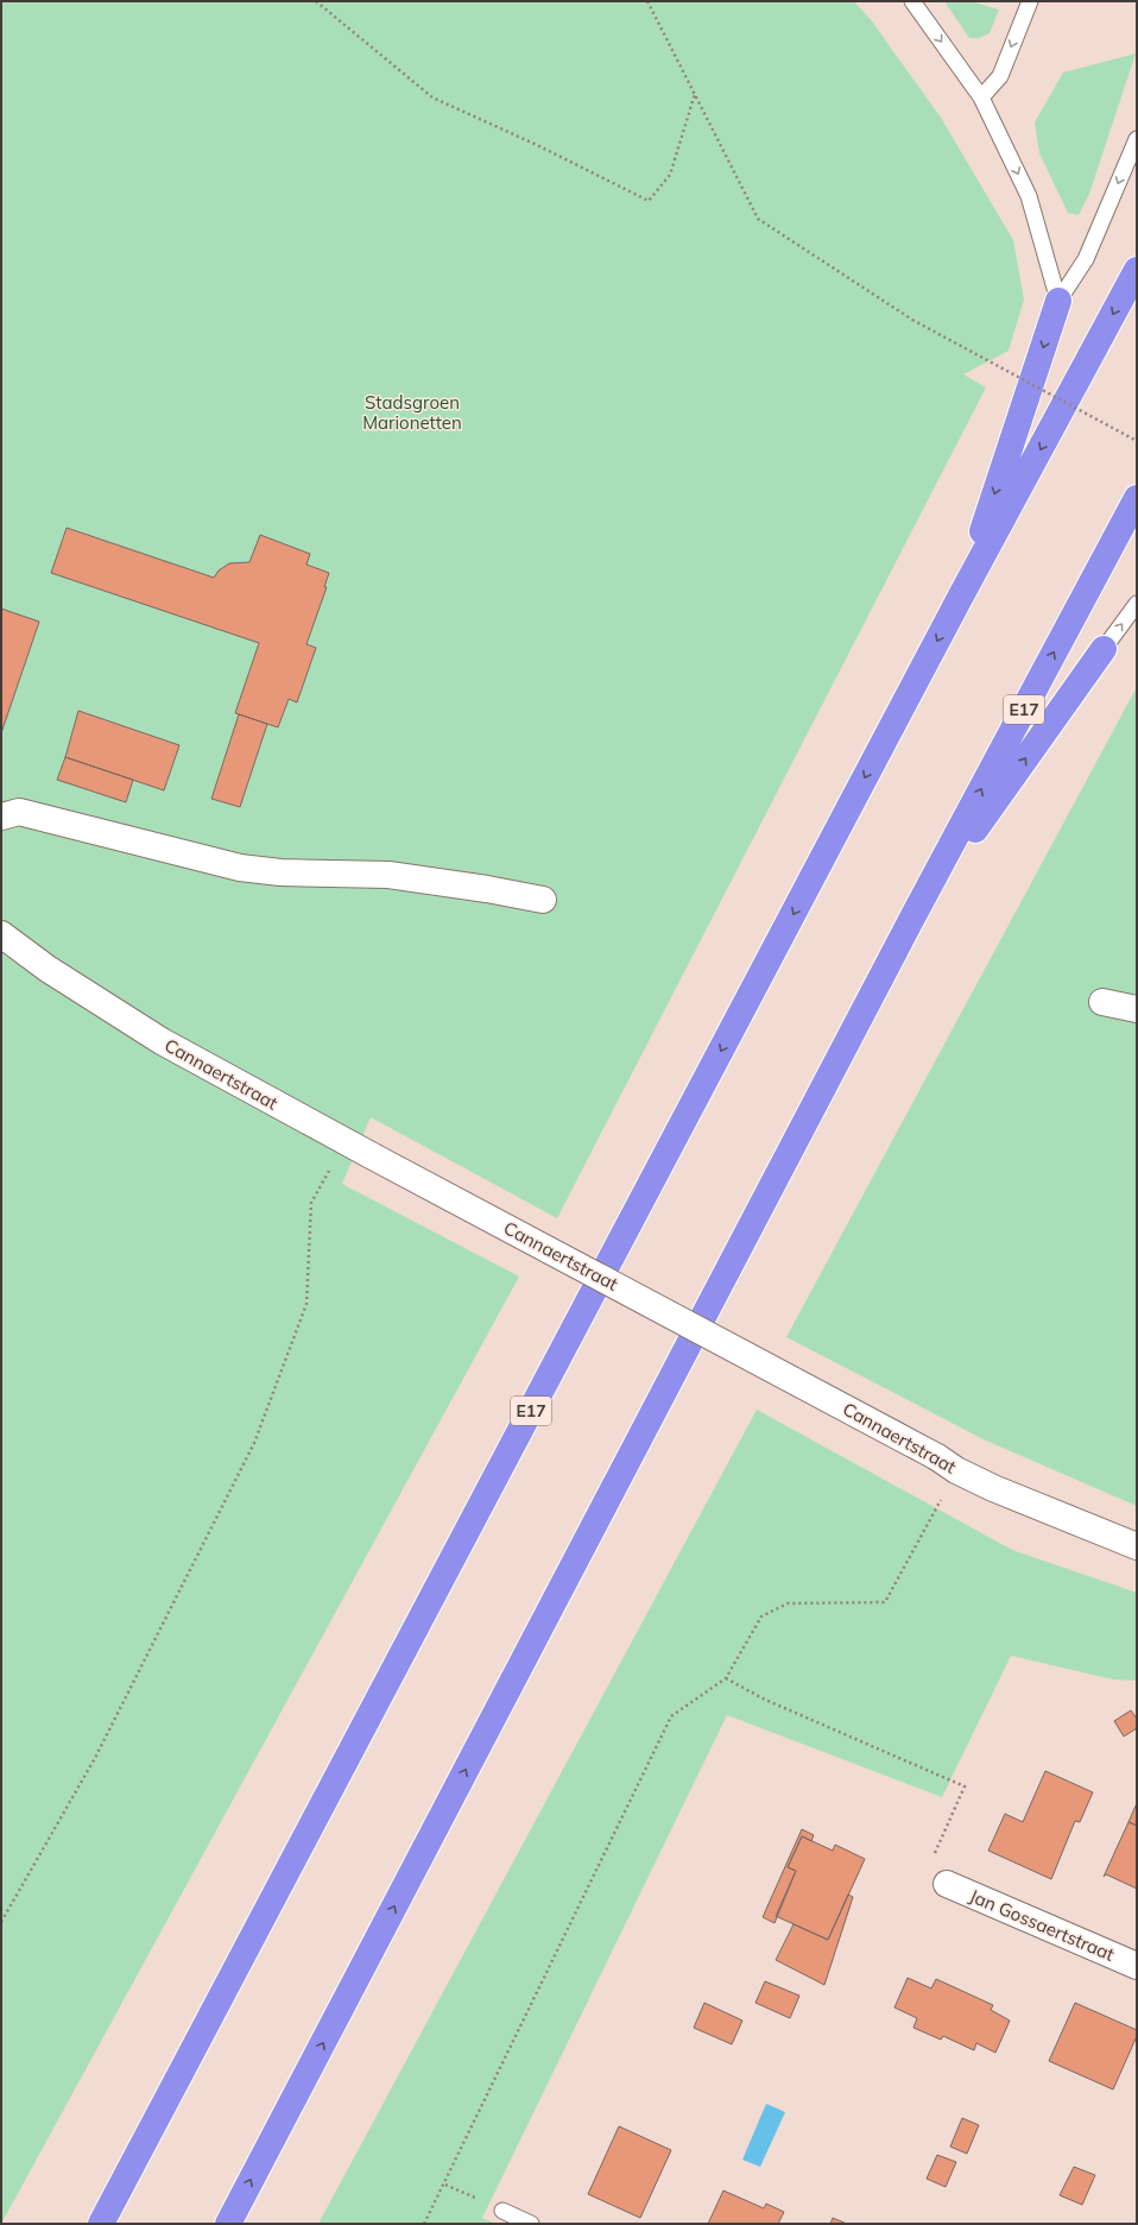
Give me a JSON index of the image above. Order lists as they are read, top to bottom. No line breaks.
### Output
{"streets":{"highway":["E17"],"street":["Cannaertstraat","Jan Gossaertstraat"]},"parks":["Stadsgroen Marionetten"]}
